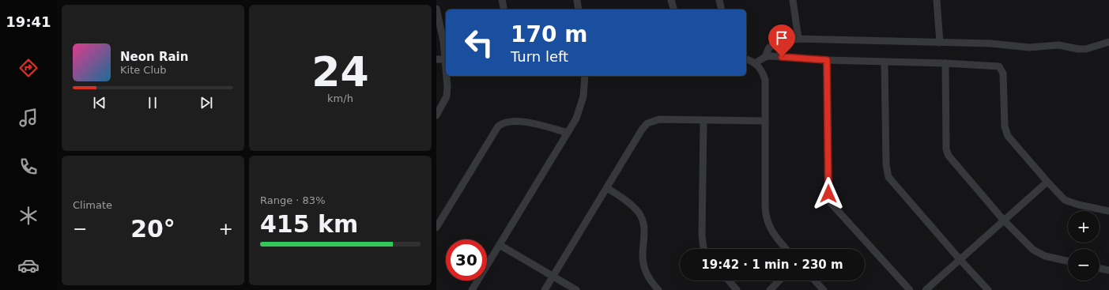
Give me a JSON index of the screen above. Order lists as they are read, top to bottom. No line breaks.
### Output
{"page":{"tabs":"19:41","tile":[["24","km/h"],"Climate",["Range · 83%","415 km"]],"turn":["170 m","Turn left"],"song":["Neon Rain","Kite Club"],"map_buttons":["+","−"],"heat":["−","20°","+"],"limit":"30","trip":"19:42 · 1 min · 230 m"}}
